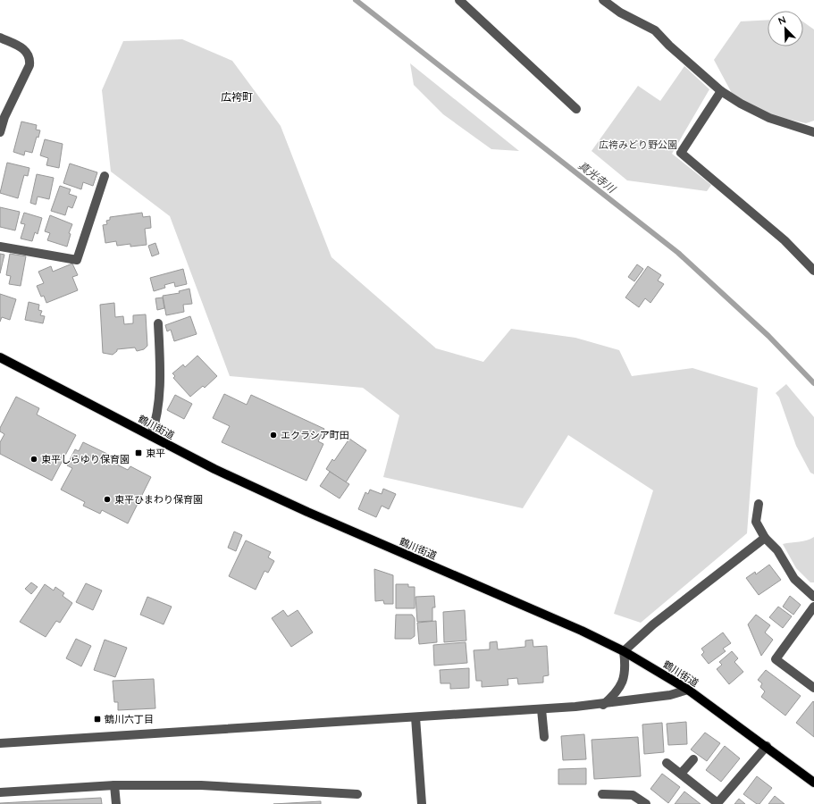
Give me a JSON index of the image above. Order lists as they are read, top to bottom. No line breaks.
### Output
{"streets":{"main road":["鶴川街道"]},"districts":["広袴町"],"water":["真光寺川"],"parks":["広袴みどり野公園"],"places":{"other":["エクラシア町田","東平しらゆり保育園","東平ひまわり保育園"],"transit":["東平","鶴川六丁目"]},"north":"top left"}
